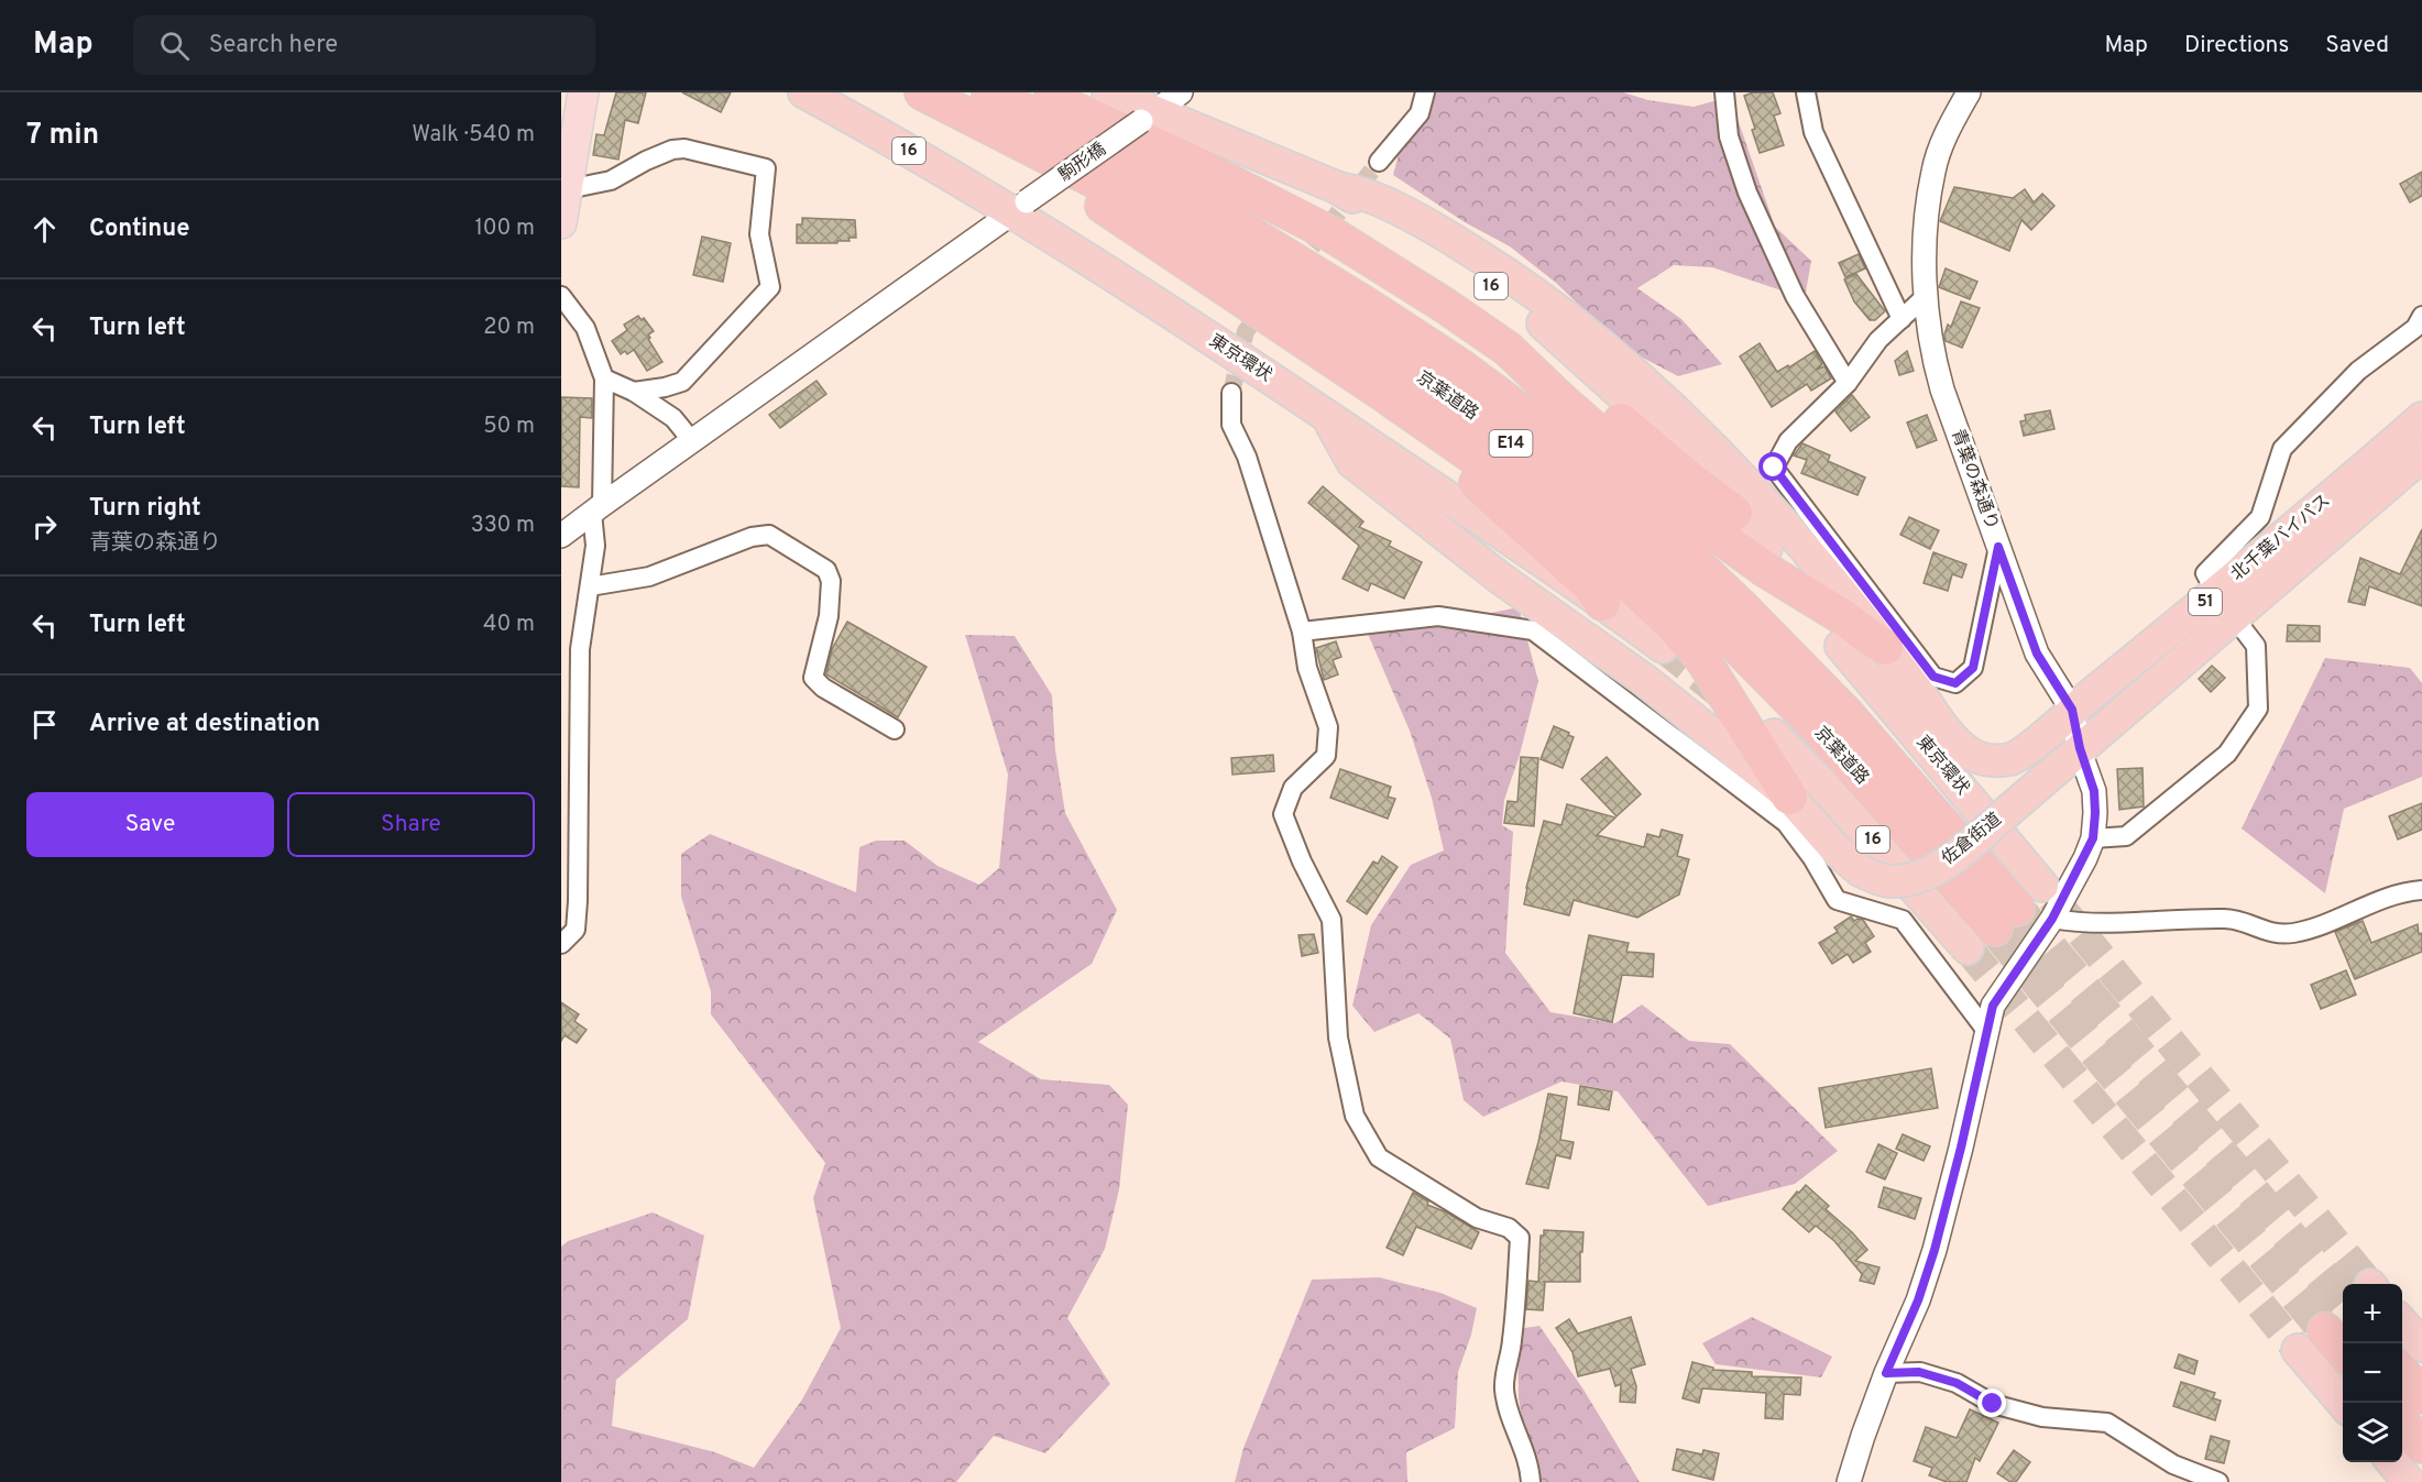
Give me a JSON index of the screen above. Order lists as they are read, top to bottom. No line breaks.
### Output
{"streets":{"highway":["16","東京環状","京葉道路","E14","北千葉バイパス","51","佐倉街道"],"street":["駒形橋","青葉の森通り"]},"crossings":[["16","駒形橋"],["16","京葉道路"],["駒形橋","東京環状"],["青葉の森通り","北千葉バイパス"],["北千葉バイパス","佐倉街道"]],"page":{"header":"Map","search":"Search here","nav":["Map","Directions","Saved"],"heading":["7 min","Walk · 540 m"],"list":[["Continue","100 m"],["Turn left","20 m"],["Turn left","50 m"],["Turn right","青葉の森通り","330 m"],["Turn left","40 m"],"Arrive at destination"],"buttons":["Save","Share"],"map_buttons":["+","−"]}}
